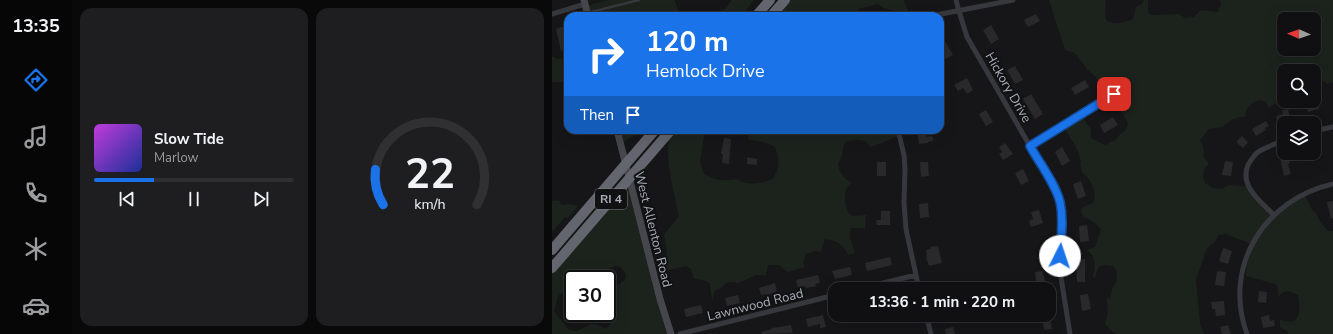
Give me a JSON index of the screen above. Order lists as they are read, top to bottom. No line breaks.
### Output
{"streets":{"highway":["RI 4"],"street":["Hickory Drive","West Allenton Road","Lawnwood Road"]},"crossings":[["RI 4","West Allenton Road"]],"north":"left","page":{"tabs":"13:35","turn":["120 m","Hemlock Drive"],"then":"Then","song":["Slow Tide","Marlow"],"limit":"30","trip":"13:36 · 1 min · 220 m","gauge":["22","km/h"]}}
